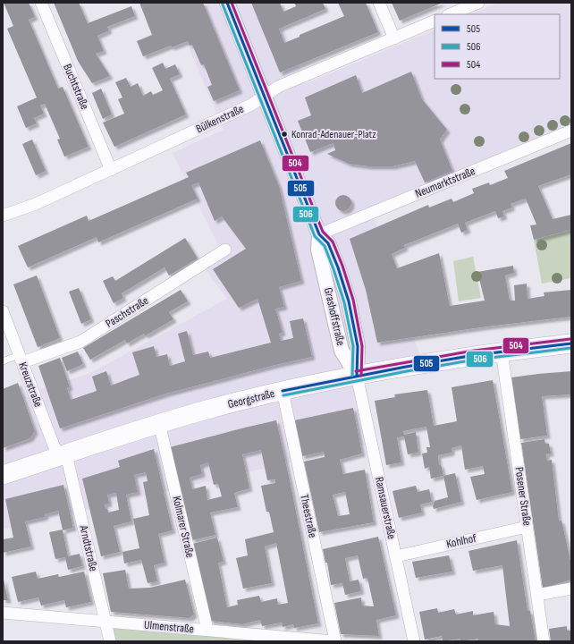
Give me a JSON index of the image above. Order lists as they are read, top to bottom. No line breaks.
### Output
{"streets":{"main road":["Georgstraße"],"street":["Buchtstraße","Bülkenstraße","Neumarktstraße","Paschstraße","Grashoffstraße","Kreuzstraße","Posener Straße","Ramsauerstraße","Theestraße","Kolmarer Straße","Kohlhof","Arndtstraße","Ulmenstraße"]},"crossings":[["Buchtstraße","Bülkenstraße"],["Bülkenstraße","Grashoffstraße"],["Neumarktstraße","Grashoffstraße"],["Paschstraße","Kreuzstraße"],["Grashoffstraße","Georgstraße"],["Grashoffstraße","Ramsauerstraße"],["Kreuzstraße","Georgstraße"],["Kreuzstraße","Arndtstraße"],["Georgstraße","Posener Straße"],["Georgstraße","Ramsauerstraße"],["Georgstraße","Theestraße"],["Georgstraße","Kolmarer Straße"],["Georgstraße","Arndtstraße"],["Posener Straße","Kohlhof"],["Ramsauerstraße","Kohlhof"],["Theestraße","Ulmenstraße"],["Kolmarer Straße","Ulmenstraße"],["Arndtstraße","Ulmenstraße"]],"places":["Konrad-Adenauer-Platz"],"lines":["transit line 505","transit line 504","transit line 506"],"legend":["505","506","504"]}
